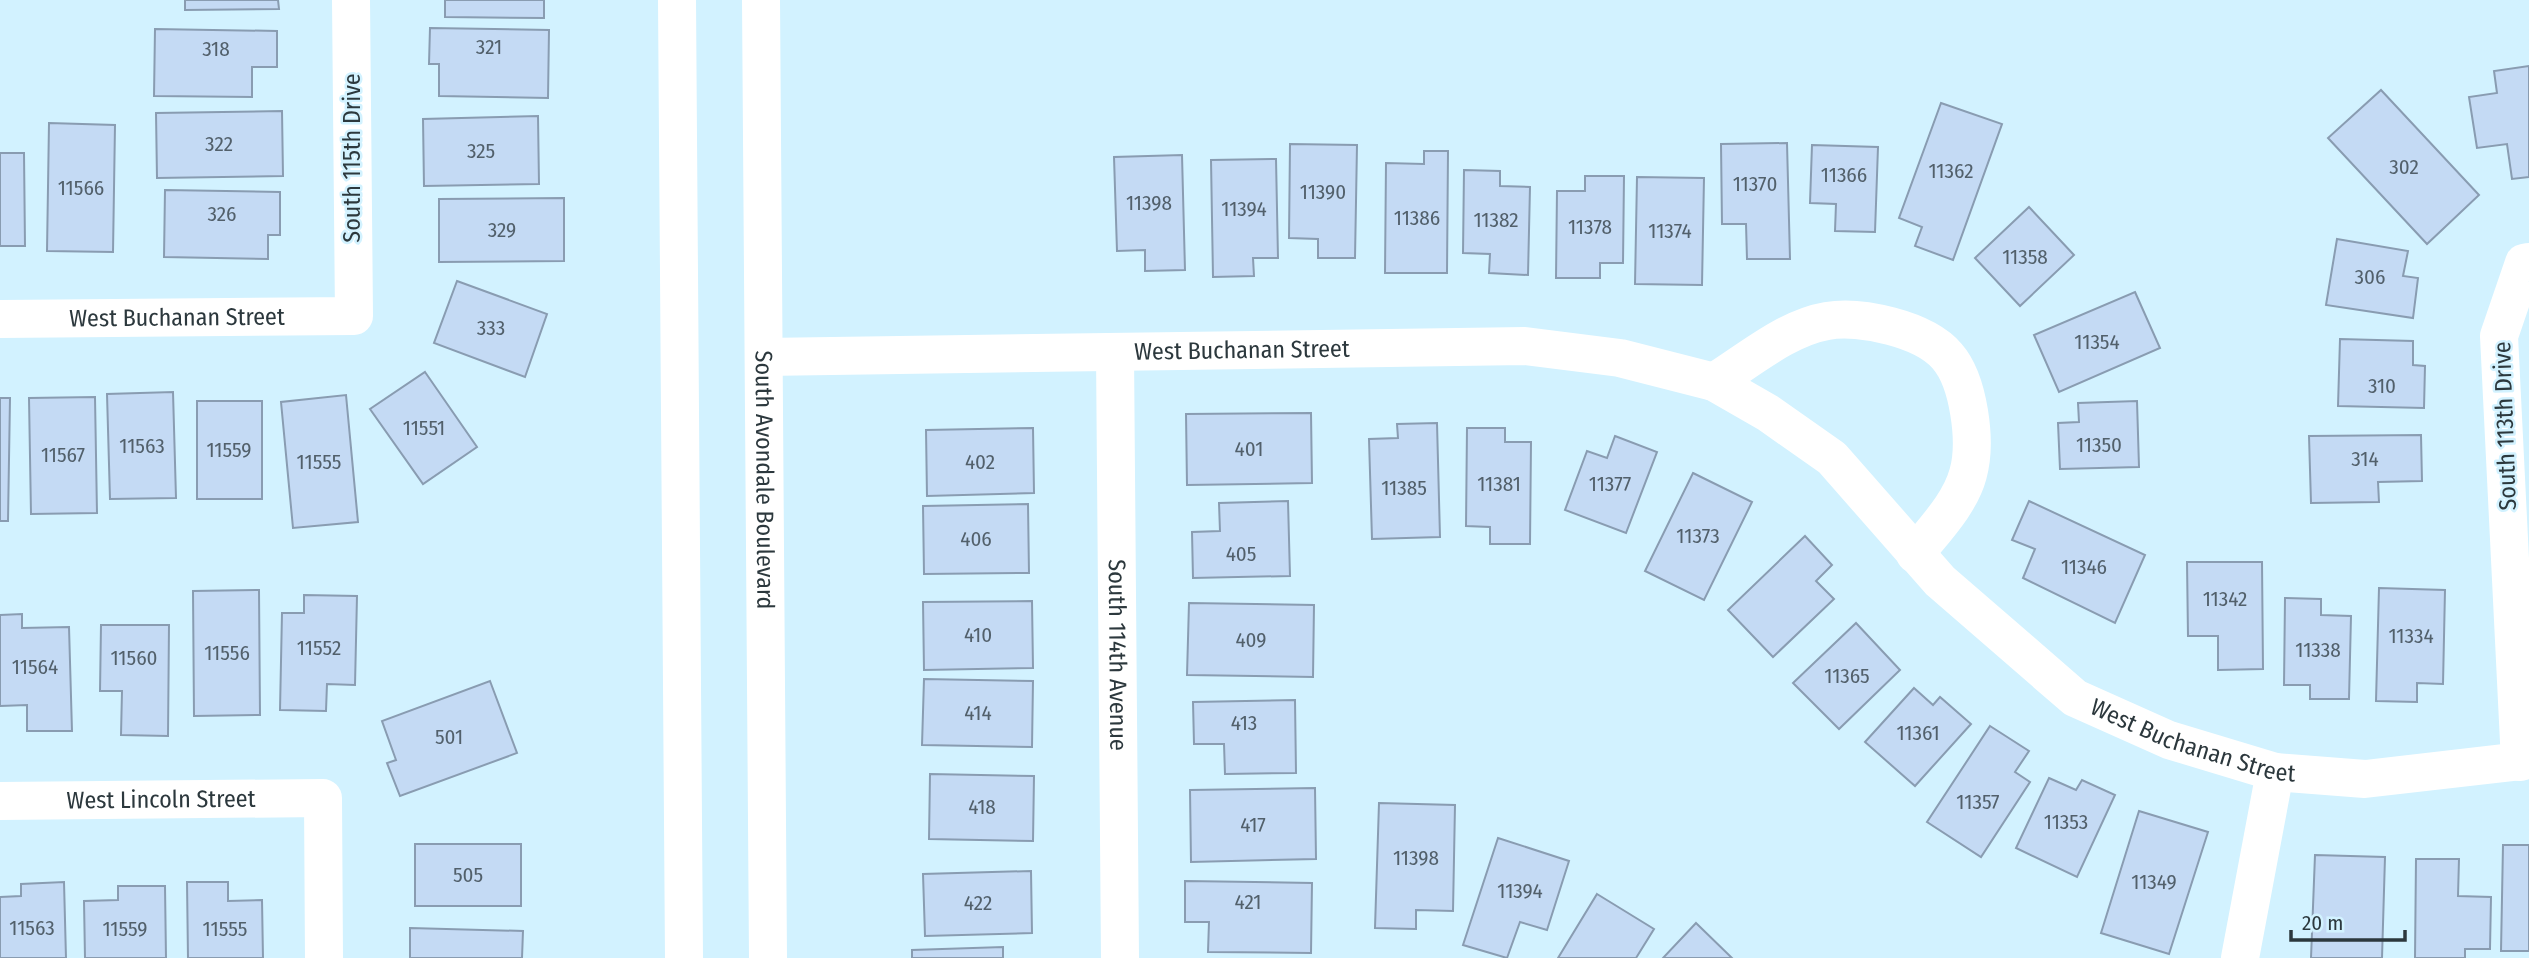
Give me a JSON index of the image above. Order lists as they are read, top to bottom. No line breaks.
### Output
{"streets":{"street":["South 115th Drive","West Buchanan Street","South 113th Drive","South Avondale Boulevard","South 114th Avenue","West Lincoln Street"]},"crossings":[["South 115th Drive","West Buchanan Street"],["West Buchanan Street","South 113th Drive"],["West Buchanan Street","South Avondale Boulevard"],["West Buchanan Street","South 114th Avenue"]],"house_numbers":["321","318","322","325","302","11362","11366","11370","11566","11390","11398","11394","326","11386","11382","11378","329","11374","11358","306","333","11354","310","11551","11350","11563","401","11559","11567","314","11555","402","11381","11377","11385","11373","406","405","11346","11342","410","11334","409","11552","11338","11556","11560","11564","11365","414","413","11361","501","11357","418","11353","417","11398","505","11349","11394","421","422","11563","11559","11555"],"scale_bar":"20 m"}
